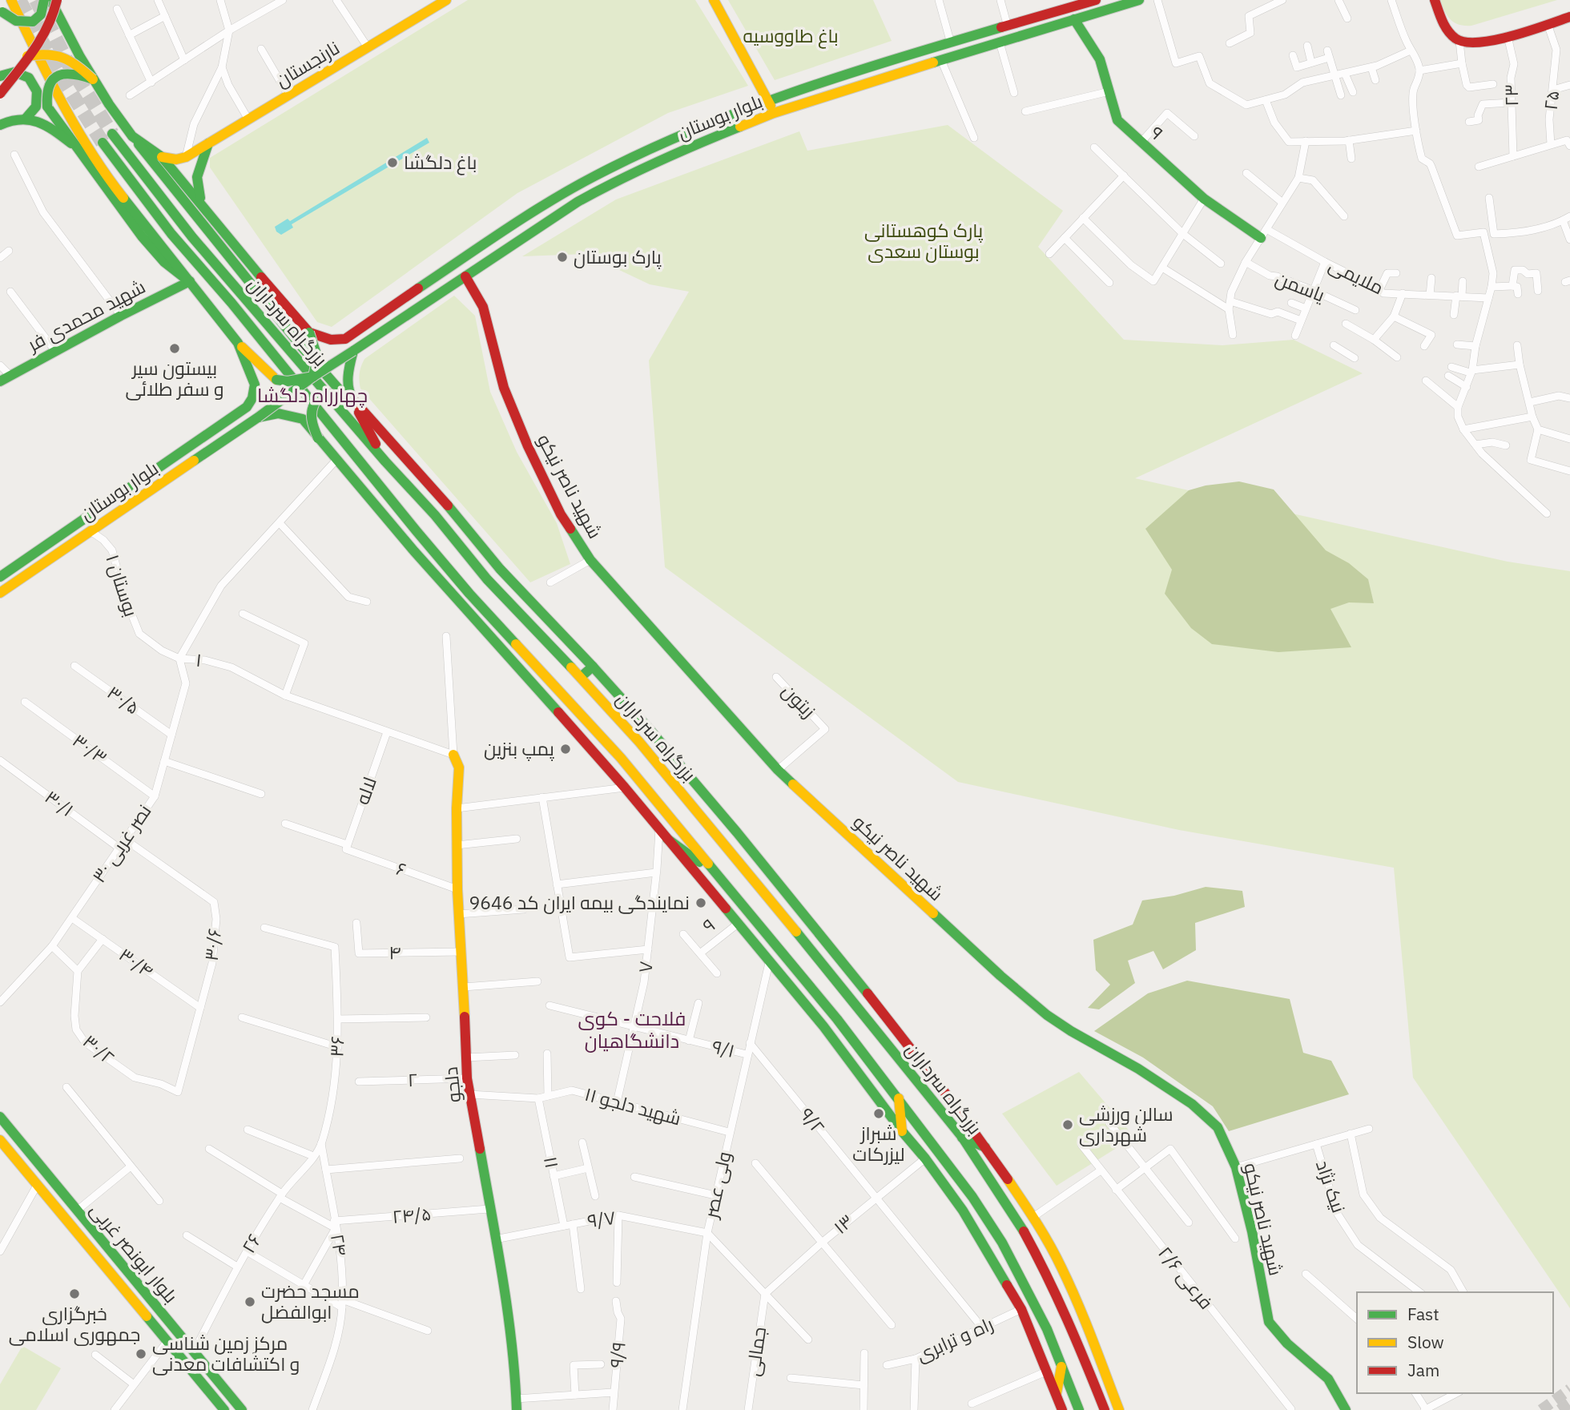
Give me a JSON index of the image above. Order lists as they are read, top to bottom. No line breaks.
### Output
{"streets":{"main road":["نارنجستان","بلوار بوستان","۹","شهید محمدی فر","بزرگراه سرداران","شهید ناصر نیکو","دلجو","بلوار ابونصر غربی"],"street":["۲۳","۲۵","ملایمی","یاسمن","بوستان ۱","۱","۳۰/۵","زیتون","۳۰/۳","لاله","۳۰/۱","نصر غربی ۳۰","۶","۳۰/۶","۴","۳۰/۴","۷","۳۶","۹/۱","۳۰/۲","۲","شهید دلجو ۱۱","۹/۲","۱۱","ولی عصر","نیک نژاد","۲۴/۵","۹/۷","۱۳","۲۶","۲۴","فرعی ۲/۶","راه و ترابری","جمالی","۹/۹"]},"crossings":[["بلوار بوستان","۹"],["بلوار بوستان","شهید ناصر نیکو"],["بلوار بوستان","بوستان ۱"],["۹","ملایمی"],["شهید ناصر نیکو","زیتون"],["بوستان ۱","۱"],["بوستان ۱","نصر غربی ۳۰"],["۱","لاله"],["۱","نصر غربی ۳۰"],["۱","دلجو"],["۳۰/۵","نصر غربی ۳۰"],["۳۰/۳","نصر غربی ۳۰"],["لاله","۶"],["۳۰/۱","نصر غربی ۳۰"],["نصر غربی ۳۰","۳۰/۶"],["نصر غربی ۳۰","۳۰/۴"],["۶","دلجو"],["۳۰/۶","۳۰/۴"],["۳۰/۶","۳۰/۲"],["۴","دلجو"],["۷","۹/۱"],["۷","شهید دلجو ۱۱"],["۳۶","۲۶"],["۳۶","۲۴"],["۹/۱","ولی عصر"],["۲","دلجو"],["دلجو","شهید دلجو ۱۱"],["دلجو","۲۴/۵"],["دلجو","۹/۷"],["شهید دلجو ۱۱","۱۱"],["شهید دلجو ۱۱","ولی عصر"],["۹/۲","ولی عصر"],["۹/۲","۱۳"],["۹/۲","راه و ترابری"],["۱۱","۹/۷"],["ولی عصر","۹/۷"],["۲۴/۵","۲۴"],["۱۳","جمالی"],["۲۶","۲۴"],["۲۶","بلوار ابونصر غربی"]],"districts":["چهارراه دلگشا","فلاحت - کوی دانشگاهیان"],"parks":["باغ طاووسیه","پارک کوهستانی بوستان سعدی"],"places":["باغ دلگشا","پارک بوستان","بیستون سیر و سفر طلائی","پمپ بنزین","نمایندگی بیمه ایران کد 9646","شبراز لیزرکات","سالن ورزشی شهرداری","خبرگزاری جمهوری اسلامی","مسجد حضرت ابوالفضل","مرکز زمین شناسی و اکتشافات معدنی"],"legend":["Fast","Slow","Jam"]}
